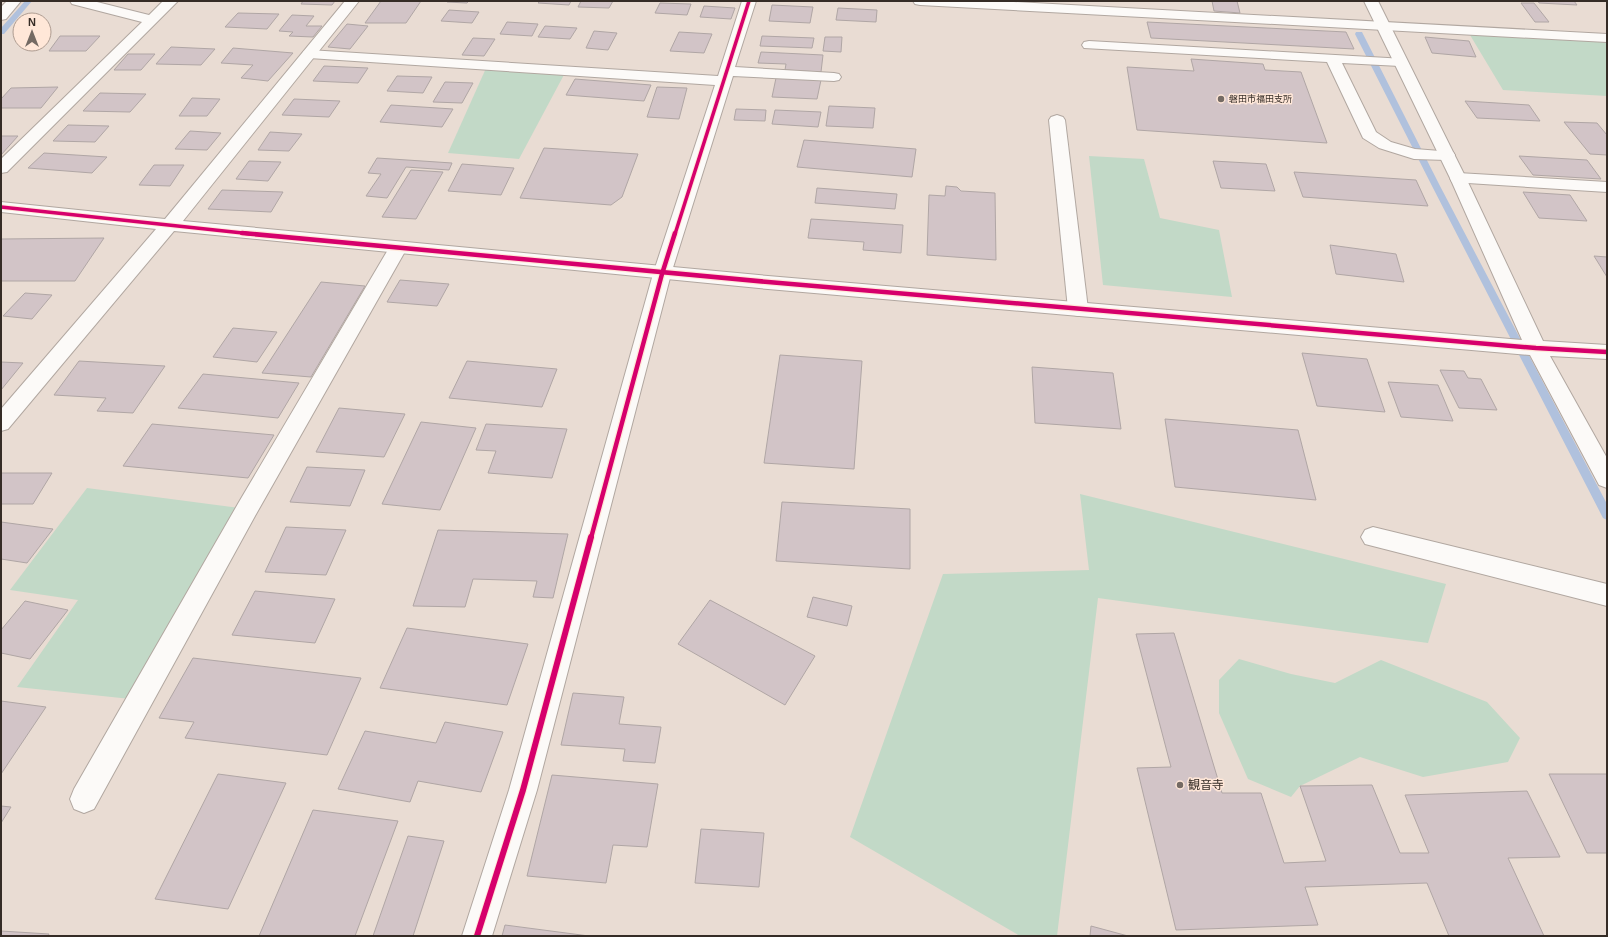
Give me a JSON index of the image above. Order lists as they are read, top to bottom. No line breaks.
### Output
{"places":["磐田市福田支所","観音寺"],"north":"top"}
